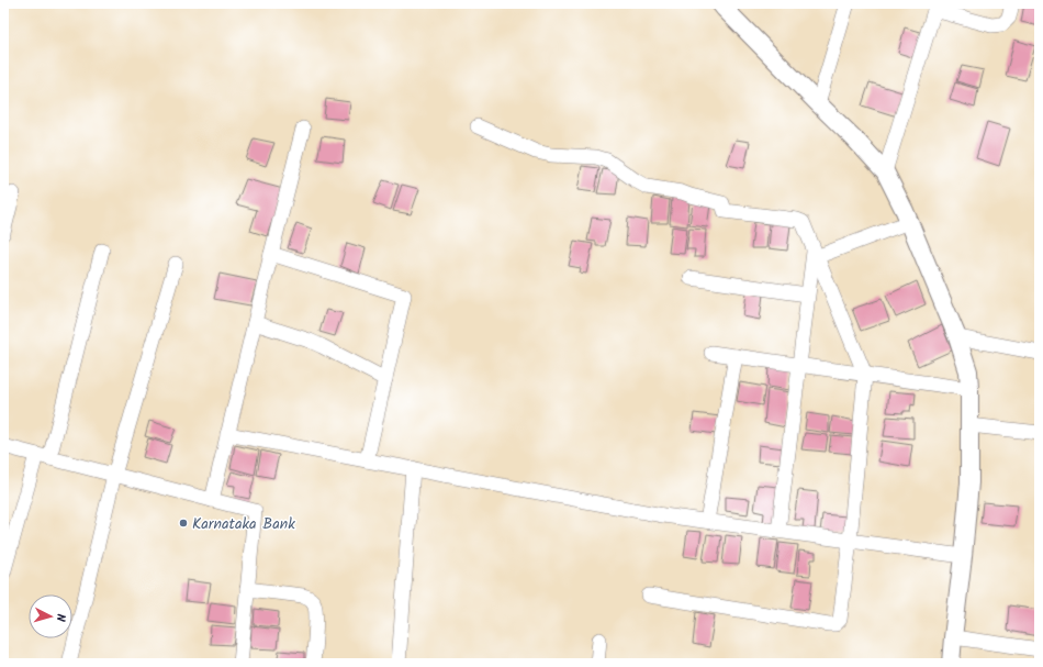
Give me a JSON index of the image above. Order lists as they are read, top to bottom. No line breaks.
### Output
{"places":["Karnataka Bank"],"north":"right"}
